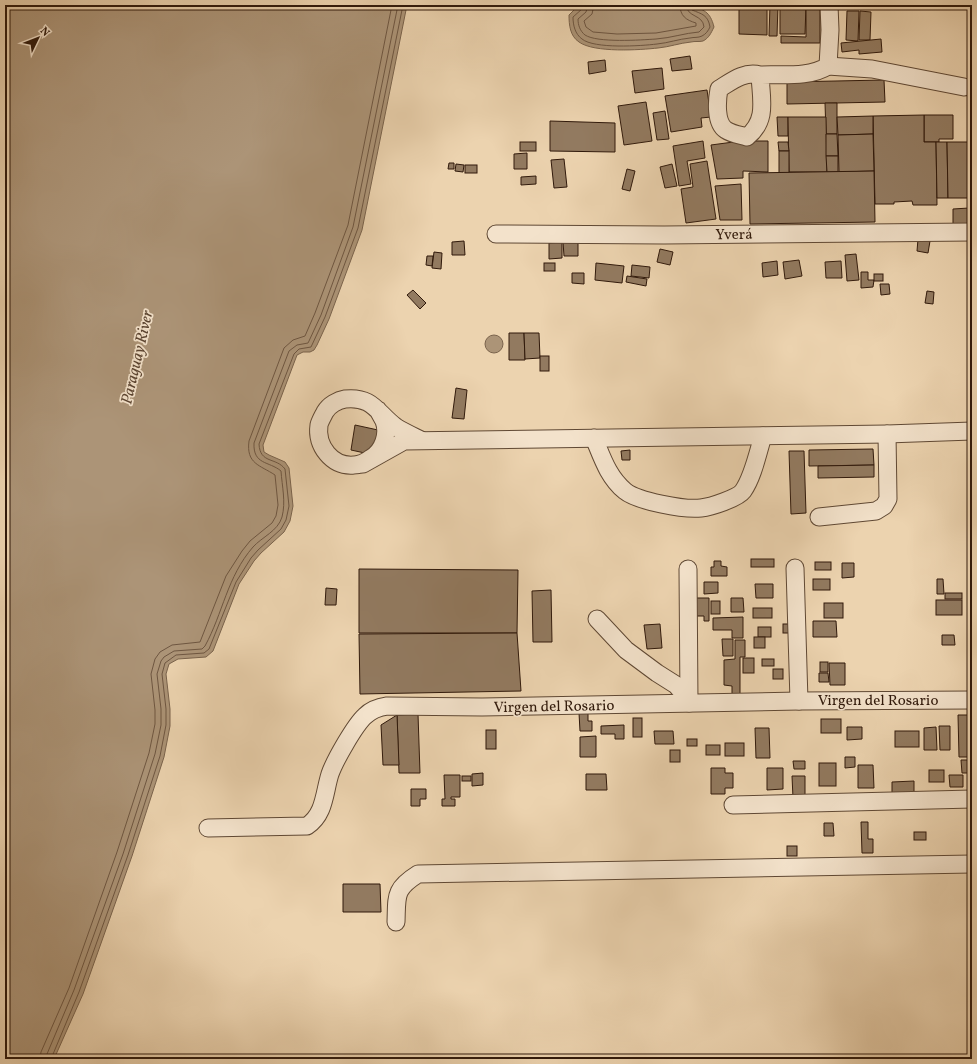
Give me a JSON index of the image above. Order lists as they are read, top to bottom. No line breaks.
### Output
{"streets":{"street":["Yverá","Virgen del Rosario"]},"water":["Paraguay River"],"north":"top right"}
